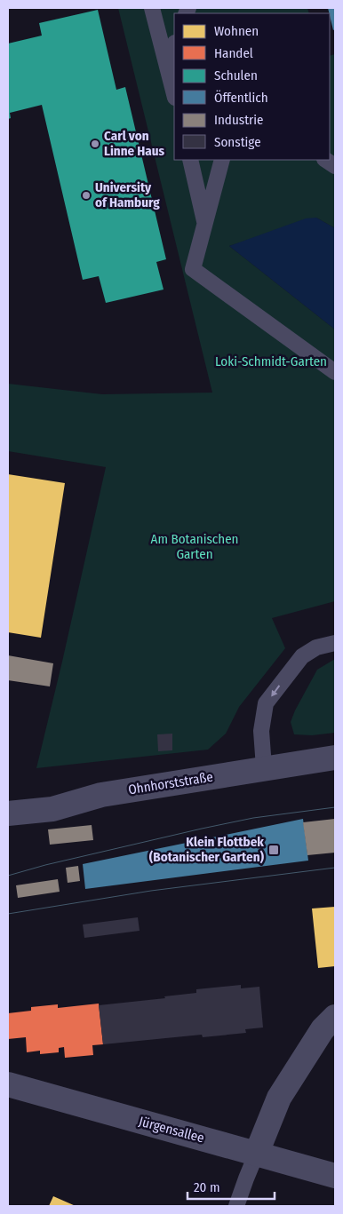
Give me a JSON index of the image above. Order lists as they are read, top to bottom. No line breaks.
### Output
{"streets":{"street":["Ohnhorststraße","Jürgensallee"]},"parks":["Loki-Schmidt-Garten","Am Botanischen Garten"],"places":{"other":["Carl von Linne Haus","University of Hamburg"],"transit":["Klein Flottbek (Botanischer Garten)"]},"legend":["Wohnen","Handel","Schulen","Öffentlich","Industrie","Sonstige"],"scale_bar":"20 m"}
